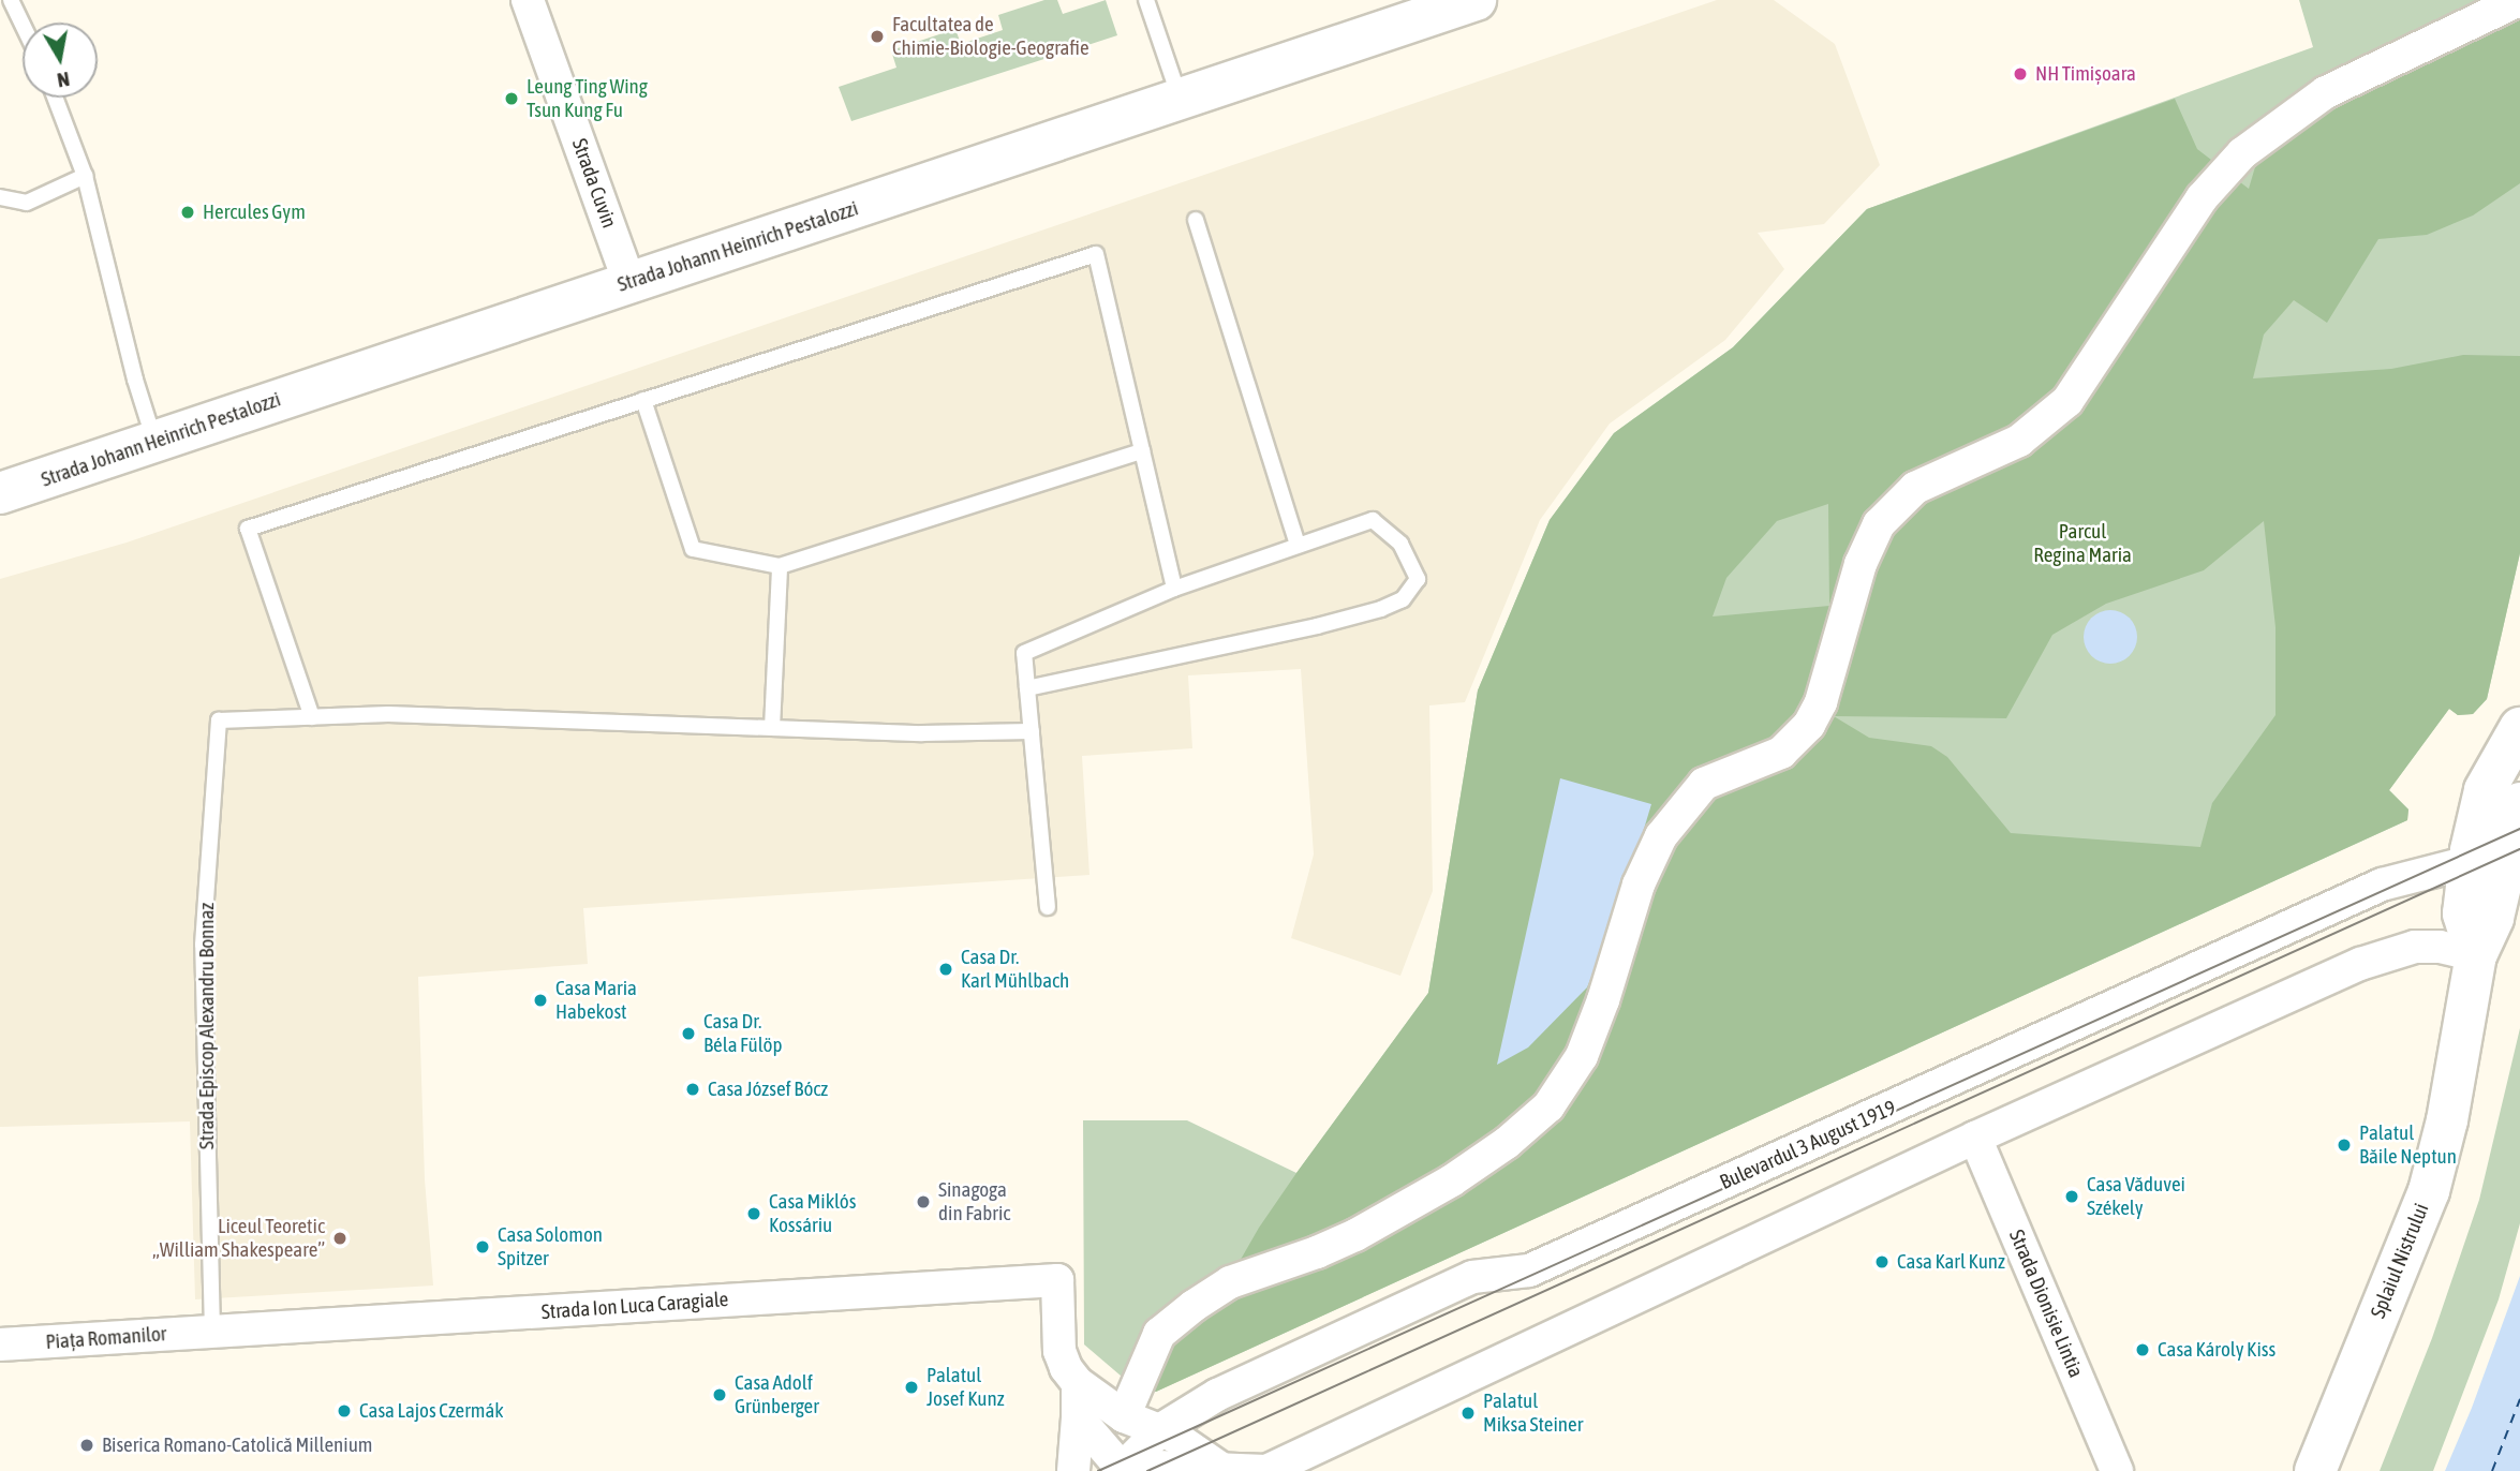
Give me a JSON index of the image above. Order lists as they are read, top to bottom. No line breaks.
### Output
{"streets":{"main road":["Strada Johann Heinrich Pestalozzi","Bulevardul 3 August 1919","Splaiul Nistrului"],"street":["Strada Cuvin","Strada Dionisie Lintia","Strada Ion Luca Caragiale","Piața Romanilor"],"lane":["Strada Episcop Alexandru Bonnaz"]},"crossings":[["Strada Cuvin","Strada Johann Heinrich Pestalozzi"],["Strada Episcop Alexandru Bonnaz","Strada Ion Luca Caragiale"],["Strada Episcop Alexandru Bonnaz","Piața Romanilor"],["Bulevardul 3 August 1919","Splaiul Nistrului"],["Strada Ion Luca Caragiale","Piața Romanilor"]],"parks":["Parcul Regina Maria"],"places":["Facultatea de Chimie-Biologie-Geografie","NH Timișoara","Leung Ting Wing Tsun Kung Fu","Hercules Gym","Casa Dr. Karl Mühlbach","Casa Maria Habekost","Casa Dr. Béla Fülöp","Casa József Bócz","Palatul Băile Neptun","Casa Văduvei Székely","Sinagoga din Fabric","Casa Miklós Kossáriu","Liceul Teoretic „William Shakespeare”","Casa Solomon Spitzer","Casa Karl Kunz","Casa Károly Kiss","Palatul Josef Kunz","Casa Adolf Grünberger","Casa Lajos Czermák","Palatul Miksa Steiner","Biserica Romano-Catolică Millenium"],"north":"bottom"}
